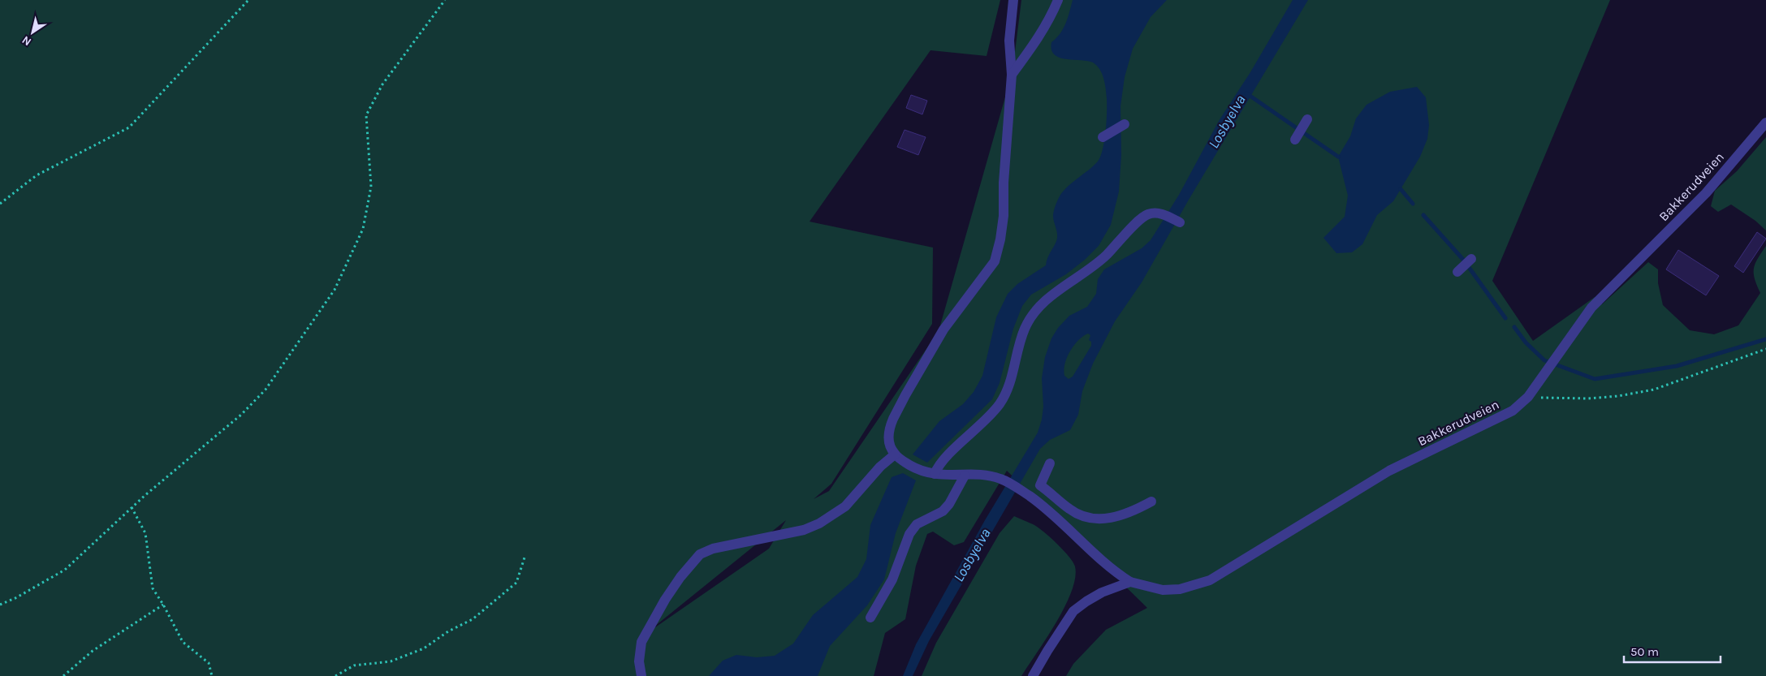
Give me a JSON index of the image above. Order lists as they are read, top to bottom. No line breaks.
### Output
{"streets":{"street":["Bakkerudveien"]},"water":["Losbyelva"],"scale_bar":"50 m","north":"bottom left"}
